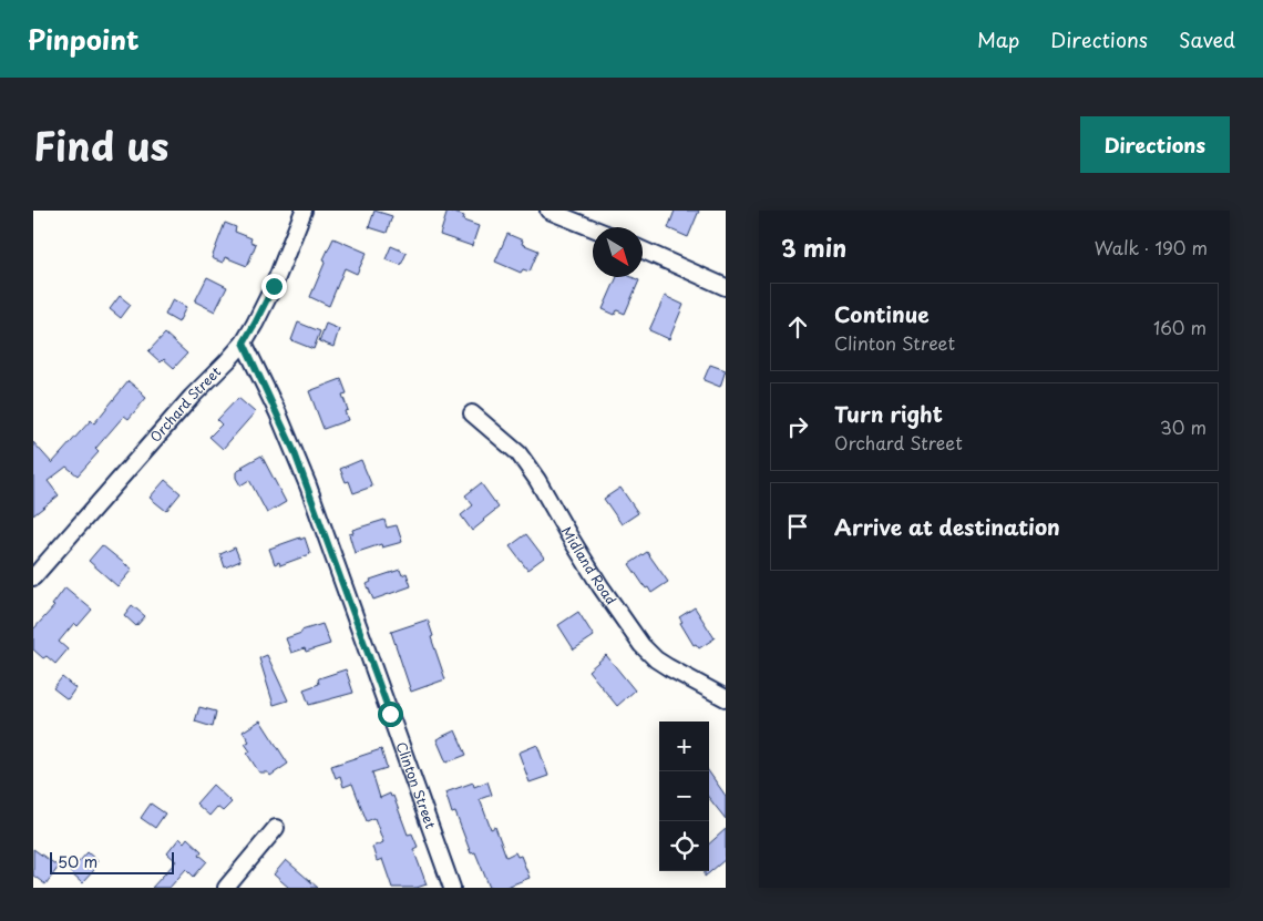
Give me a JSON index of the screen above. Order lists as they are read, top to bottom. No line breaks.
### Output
{"streets":{"street":["Orchard Street","Midland Road","Clinton Street"]},"crossings":[["Orchard Street","Clinton Street"]],"scale_bar":"50 m","north":"bottom right","page":{"header":"Pinpoint","nav":["Map","Directions","Saved"],"title":"Find us","buttons":"Directions","heading":["3 min","Walk · 190 m"],"list":[["Continue","Clinton Street","160 m"],["Turn right","Orchard Street","30 m"],"Arrive at destination"],"map_buttons":["+","−"],"scale":"50 m"}}
